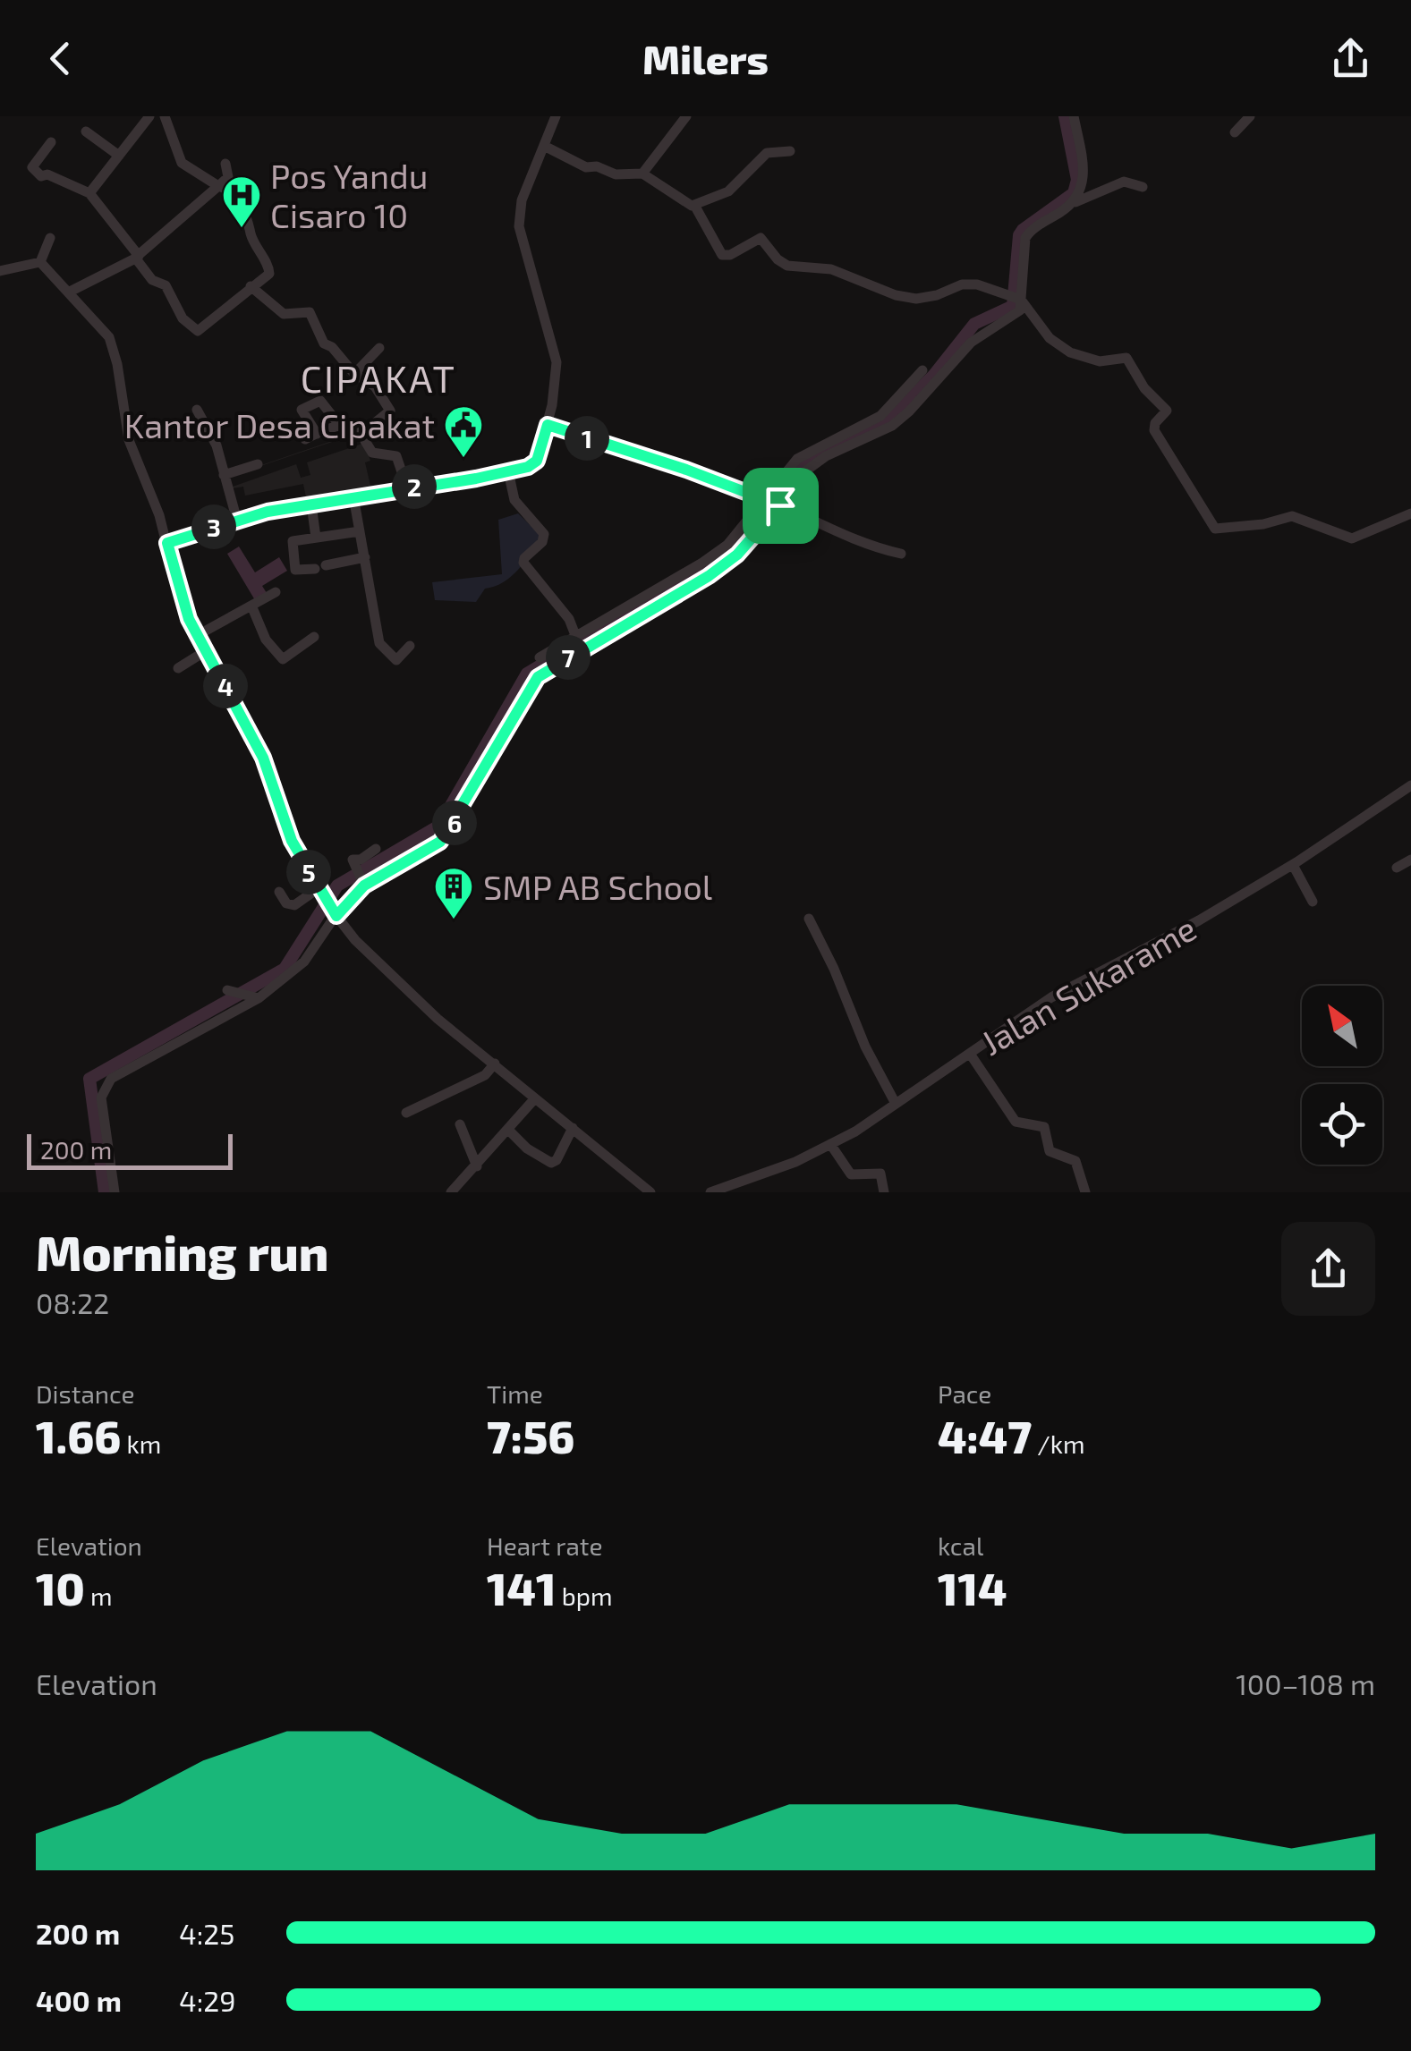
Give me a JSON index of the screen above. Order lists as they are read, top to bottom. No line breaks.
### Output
{"streets":{"street":["Jalan Sukarame"]},"districts":["CIPAKAT"],"places":{"hospital":["Pos Yandu Cisaro 10"],"public building":["Kantor Desa Cipakat"],"building":["SMP AB School"]},"scale_bar":"200 m","north":"top left","page":{"header":"Milers","pins":["1","2","3","7","4","6","5"],"scale":"200 m","heading":["Morning run","08:22"],"stats":[["Distance","1.66 km"],["Time","7:56"],["Pace","4:47 /km"],["Elevation","10 m"],["Heart rate","141 bpm"],["kcal","114"]],"chart":["Elevation","100–108 m"],"list":[{"name":"200 m","note":"4:25"},{"name":"400 m","note":"4:29"}]}}
